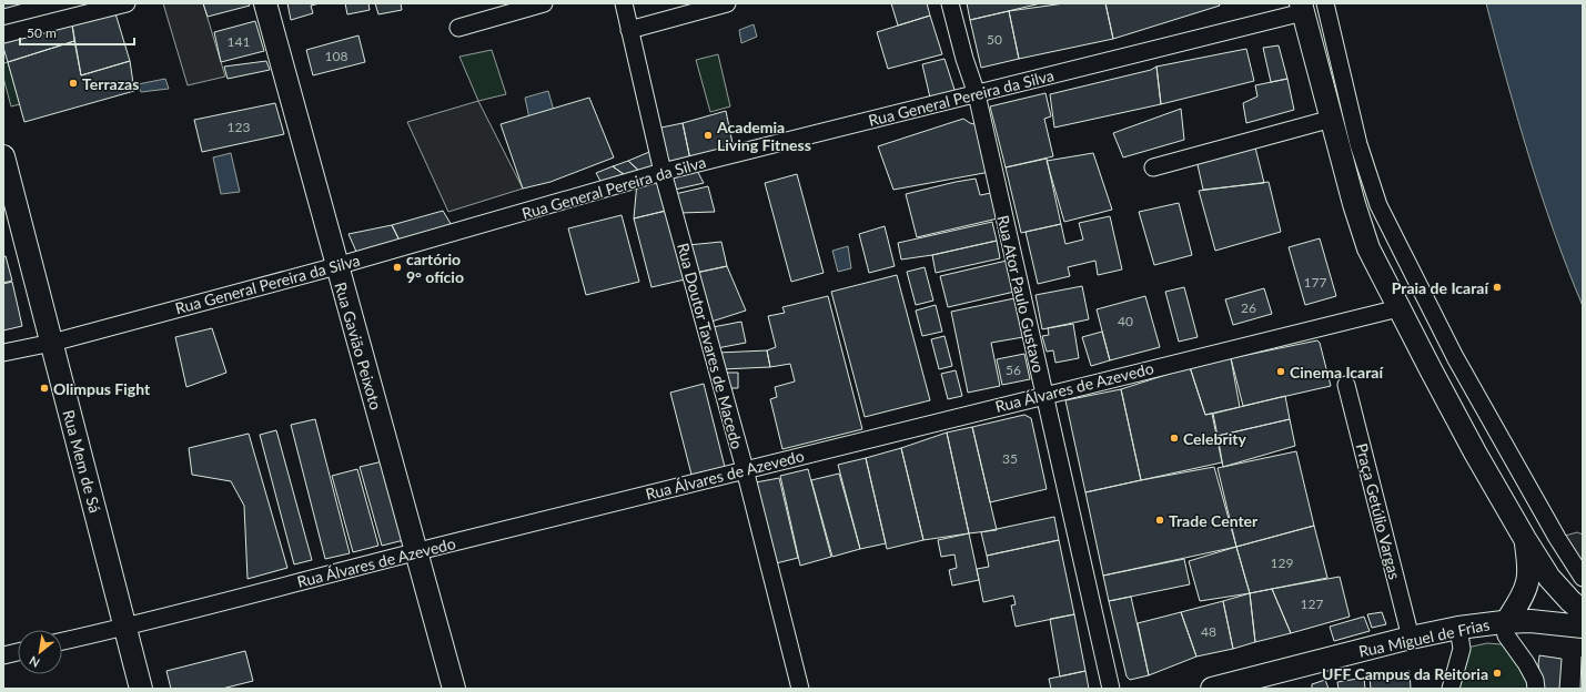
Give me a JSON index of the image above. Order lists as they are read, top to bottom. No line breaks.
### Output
{"streets":{"main road":["Rua Gavião Peixoto","Rua Mem de Sá","Rua Miguel de Frias"],"street":["Rua General Pereira da Silva","Rua Ator Paulo Gustavo","Rua Doutor Tavares de Macedo","Rua Álvares de Azevedo","Praça Getúlio Vargas"]},"crossings":[["Rua General Pereira da Silva","Rua Ator Paulo Gustavo"],["Rua General Pereira da Silva","Rua Gavião Peixoto"],["Rua General Pereira da Silva","Rua Doutor Tavares de Macedo"],["Rua General Pereira da Silva","Rua Mem de Sá"],["Rua Ator Paulo Gustavo","Rua Álvares de Azevedo"],["Rua Gavião Peixoto","Rua Álvares de Azevedo"],["Rua Doutor Tavares de Macedo","Rua Álvares de Azevedo"],["Rua Álvares de Azevedo","Rua Mem de Sá"],["Praça Getúlio Vargas","Rua Miguel de Frias"]],"places":["Terrazas","Academia Living Fitness","cartório 9° ofício","Praia de Icaraí","Cinema Icaraí","Olimpus Fight","Celebrity","Trade Center","UFF Campus da Reitoria"],"house_numbers":["50","141","108","123","177","26","40","56","35","129","127","48"],"scale_bar":"50 m","north":"bottom left"}
